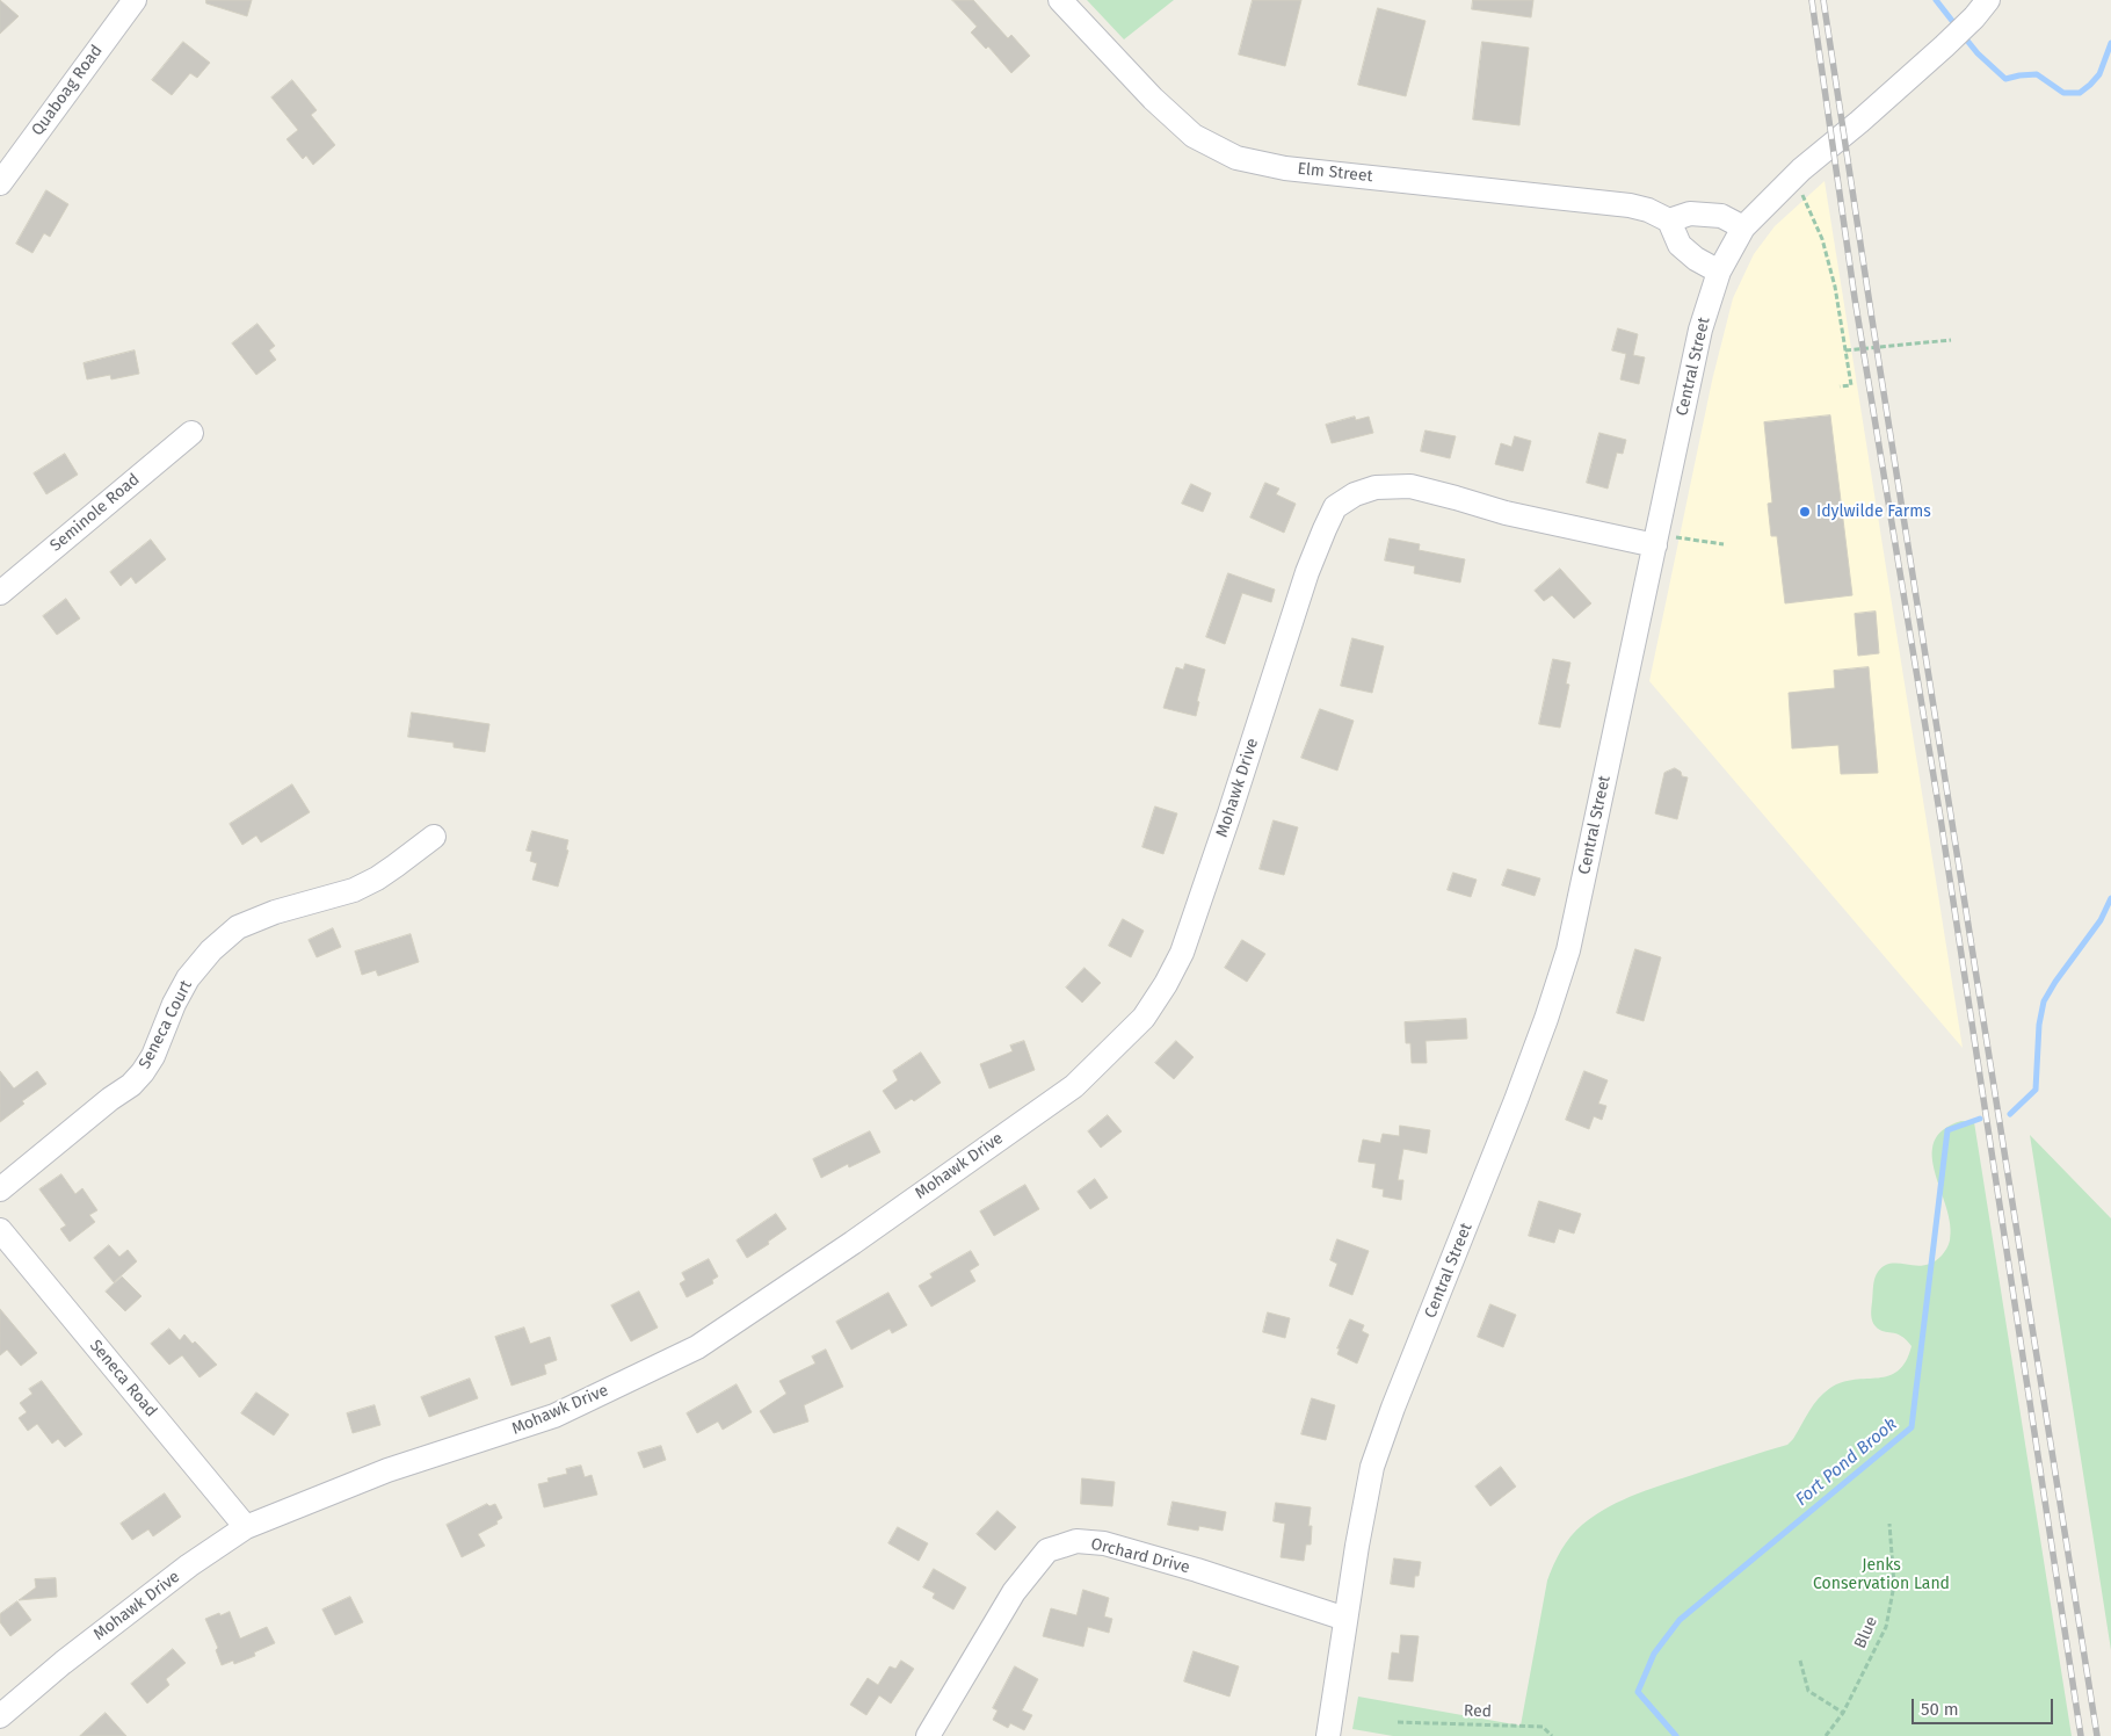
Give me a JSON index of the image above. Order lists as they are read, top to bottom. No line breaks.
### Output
{"streets":{"street":["Quaboag Road","Elm Street","Central Street","Seminole Road","Mohawk Drive","Seneca Court","Seneca Road","Orchard Drive"],"path":["Blue","Red"]},"crossings":[["Central Street","Mohawk Drive"],["Central Street","Orchard Drive"],["Mohawk Drive","Seneca Road"]],"water":["Fort Pond Brook"],"parks":["Jenks Conservation Land"],"places":["Idylwilde Farms"],"scale_bar":"50 m"}
